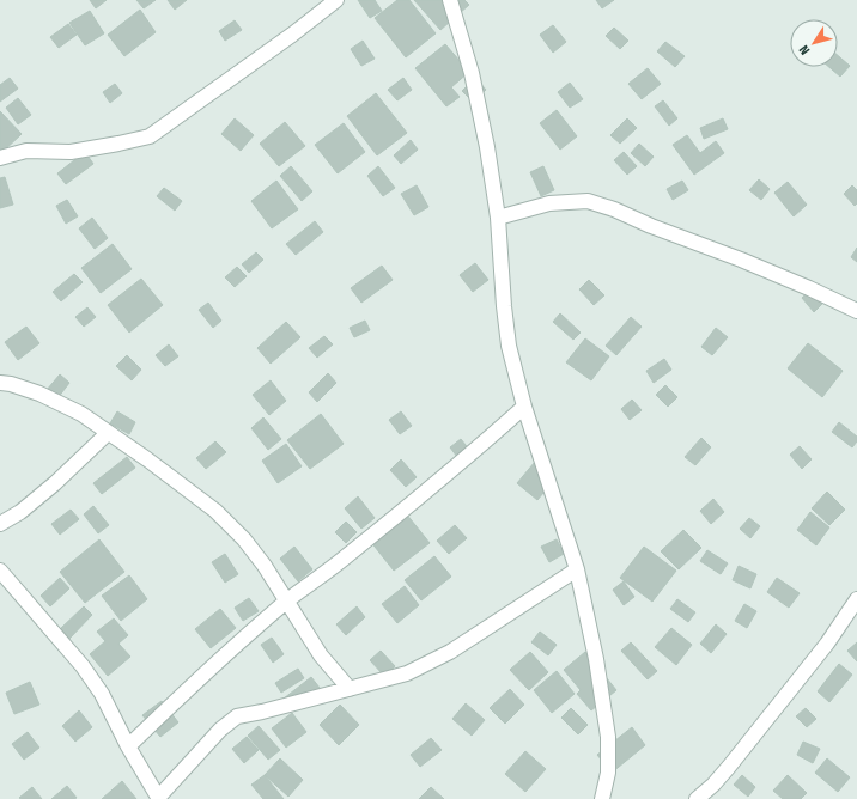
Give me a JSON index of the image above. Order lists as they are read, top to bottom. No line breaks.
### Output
{"north":"bottom left"}
